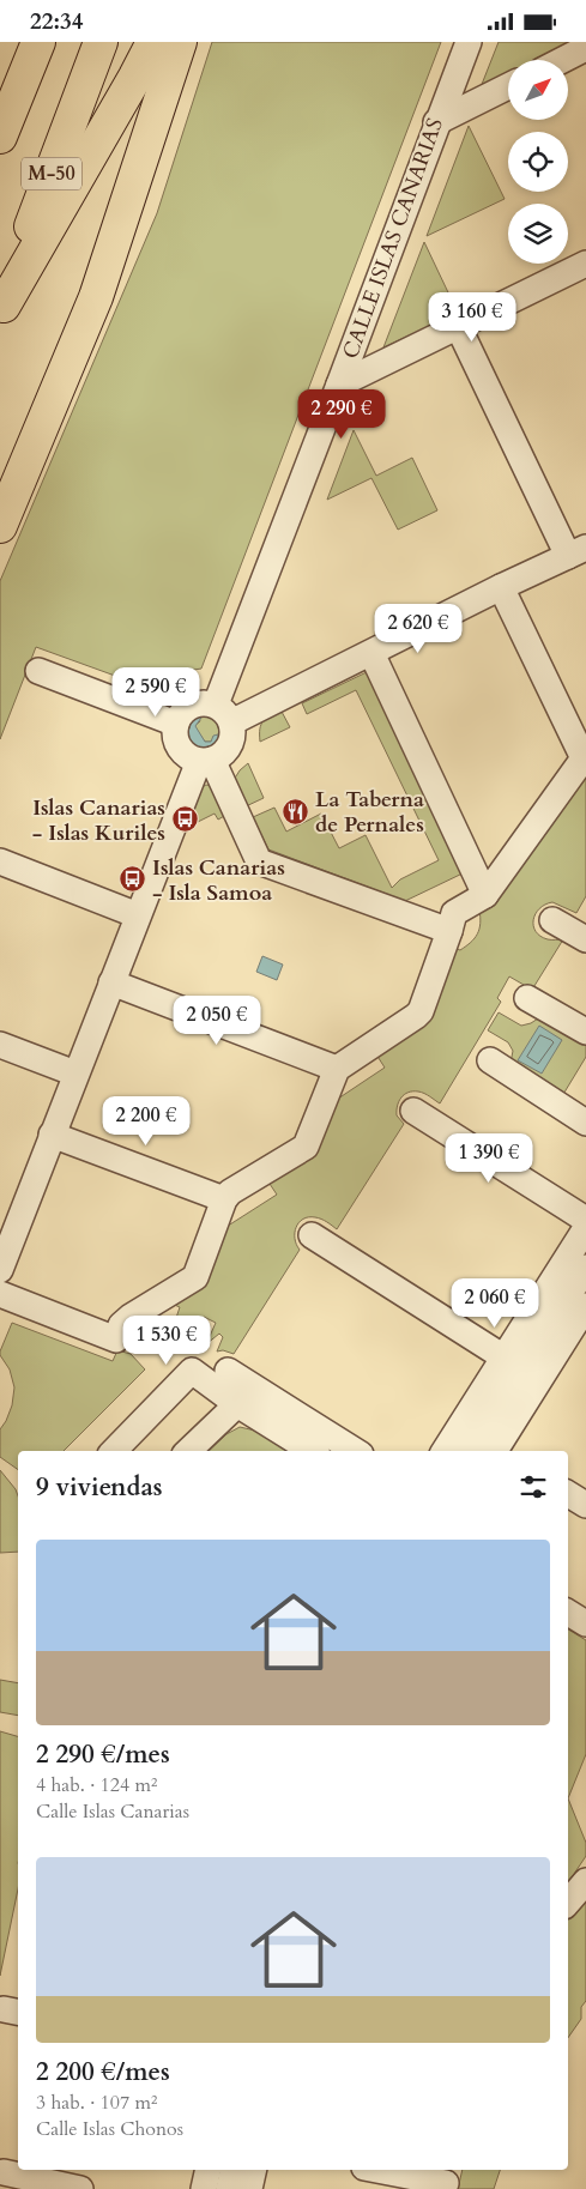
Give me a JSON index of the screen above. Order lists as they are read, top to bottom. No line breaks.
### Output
{"streets":{"highway":["M-50"],"street":["CALLE ISLAS CANARIAS"]},"places":{"restaurant":["La Taberna de Pernales"],"bus stop":["Islas Canarias - Islas Kuriles","Islas Canarias - Isla Samoa"]},"north":"top right","page":{"status":"22:34","price":["3 160 €","2 290 €","2 620 €","2 590 €","2 050 €","2 200 €","1 390 €","2 060 €","1 530 €"],"heading":"9 viviendas","list":[{"name":"2 290 €/mes","note":"4 hab. · 124 m² · Calle Islas Canarias"},{"name":"2 200 €/mes","note":"3 hab. · 107 m² · Calle Islas Chonos"}]}}
